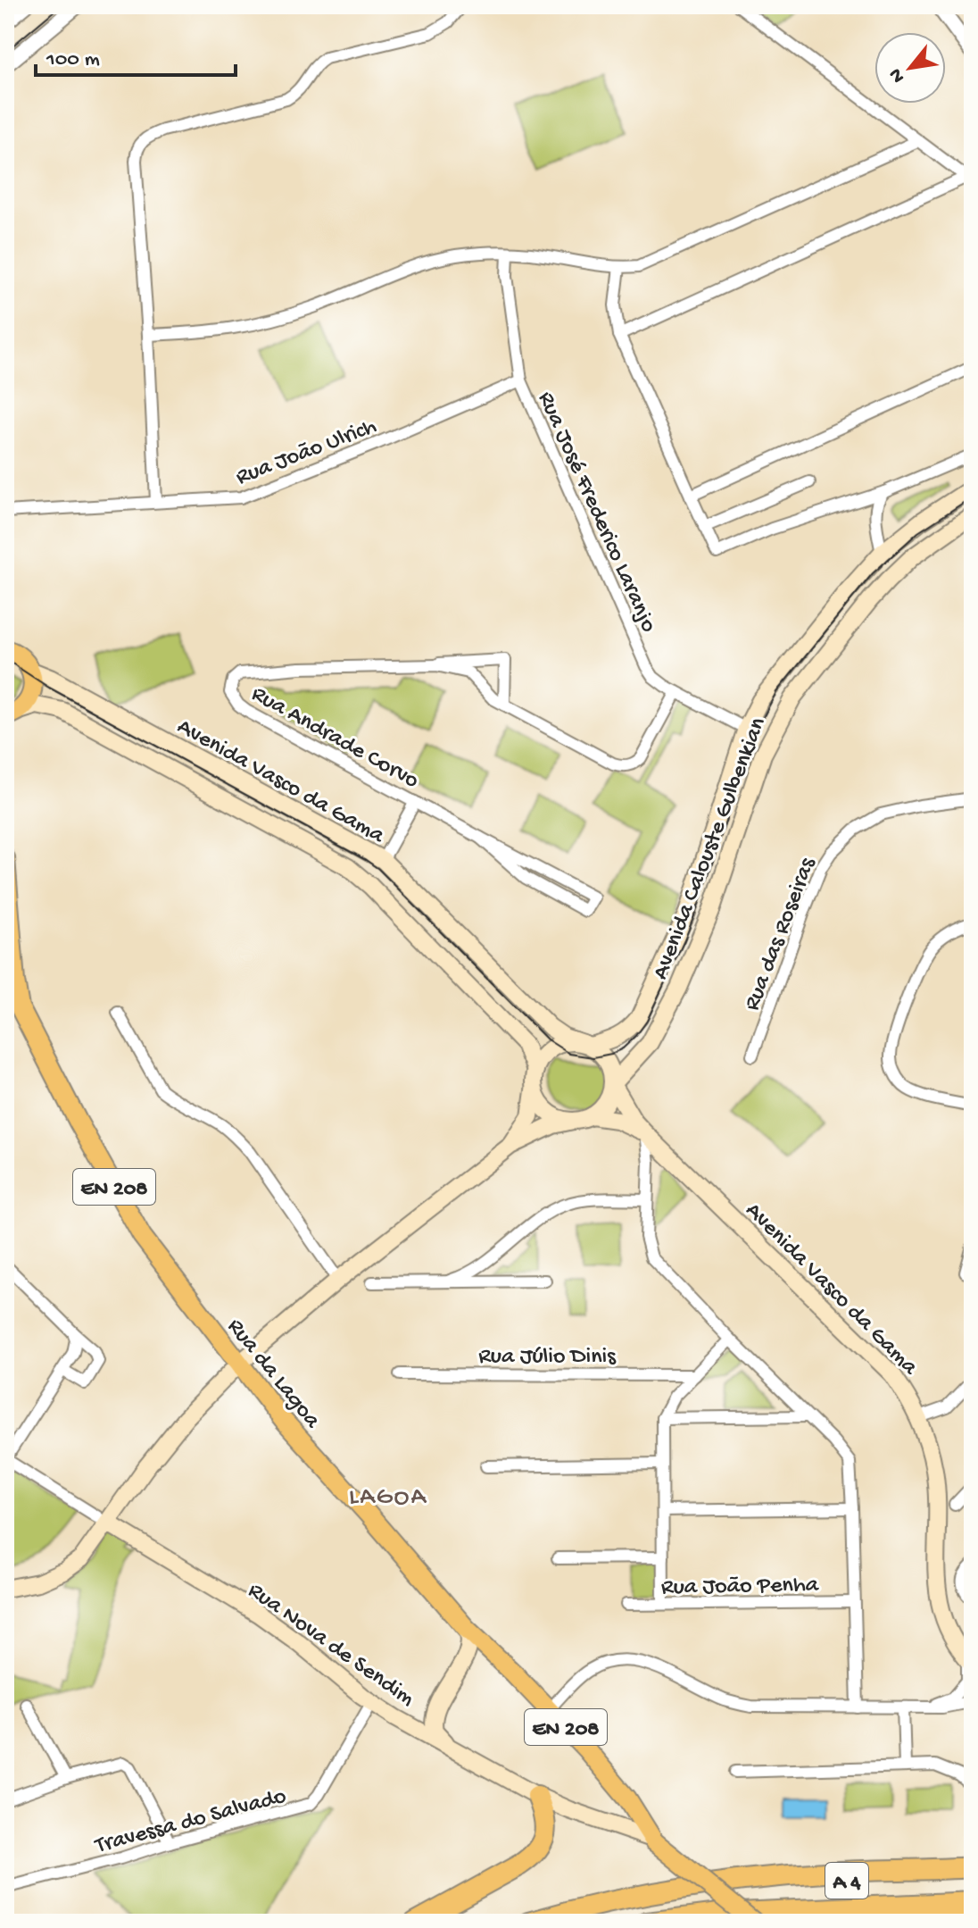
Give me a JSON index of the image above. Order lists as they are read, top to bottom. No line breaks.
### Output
{"streets":{"highway":["A 4"],"main road":["Avenida Vasco da Gama","Avenida Calouste Gulbenkian","EN 208","Rua da Lagoa","Rua Nova de Sendim"],"street":["Rua João Ulrich","Rua José Frederico Laranjo","Rua Andrade Corvo","Rua das Roseiras","Rua Júlio Dinis","Rua João Penha","Travessa do Salvado"]},"crossings":[["Rua João Ulrich","Rua José Frederico Laranjo"],["Rua José Frederico Laranjo","Rua Andrade Corvo"],["Rua José Frederico Laranjo","Avenida Calouste Gulbenkian"],["Avenida Vasco da Gama","Avenida Calouste Gulbenkian"],["EN 208","Rua da Lagoa"],["EN 208","Rua Nova de Sendim"],["Rua da Lagoa","Rua Nova de Sendim"],["Rua Nova de Sendim","Travessa do Salvado"]],"districts":["LAGOA"],"scale_bar":"100 m","north":"bottom left"}
